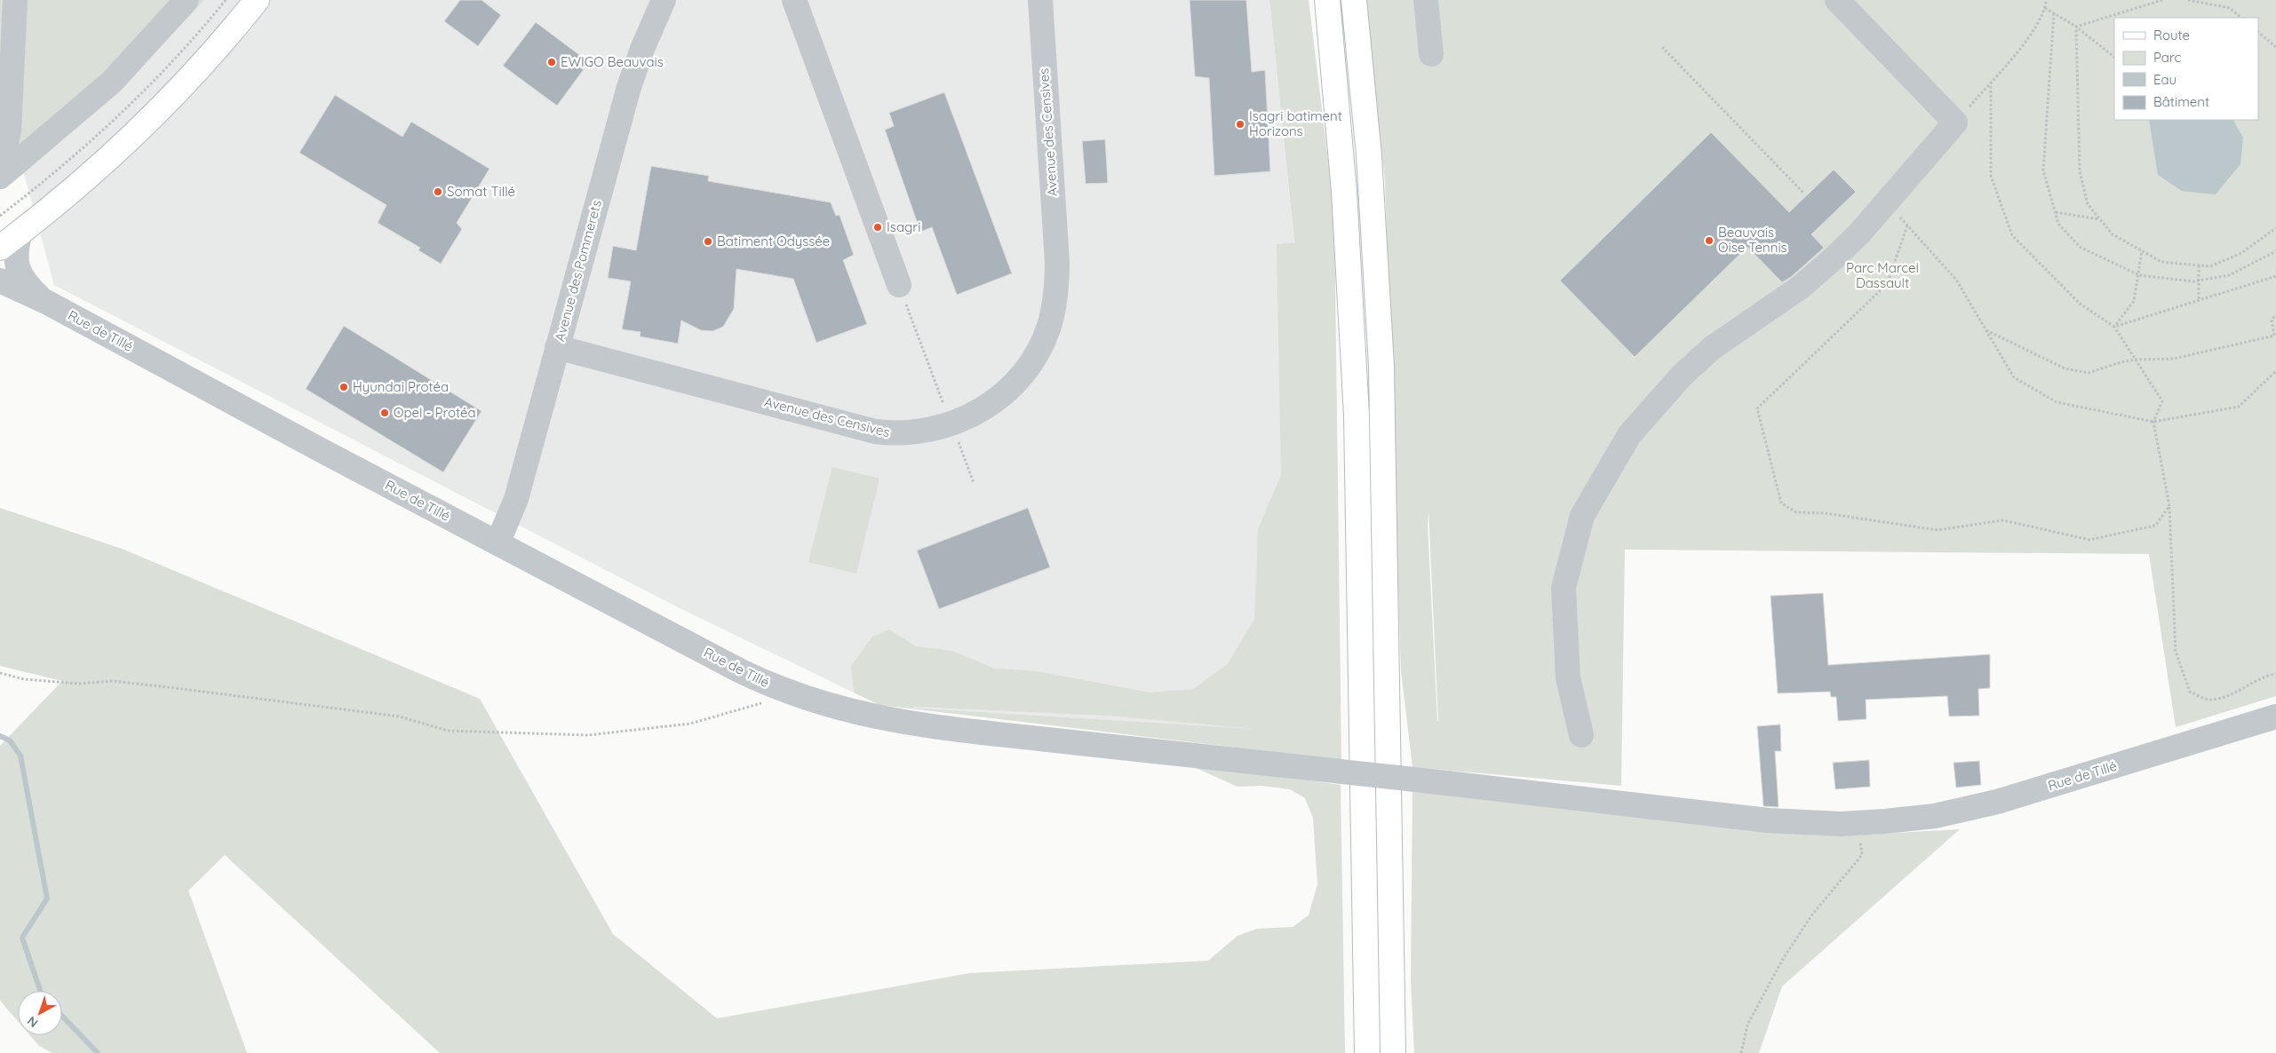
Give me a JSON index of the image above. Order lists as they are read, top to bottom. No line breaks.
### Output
{"streets":{"street":["Avenue des Censives","Avenue des Pommerets","Rue de Tillé"]},"crossings":[["Avenue des Censives","Avenue des Pommerets"],["Avenue des Pommerets","Rue de Tillé"]],"parks":["Parc Marcel Dassault"],"places":["EWIGO Beauvais","Isagri batiment Horizons","Somat Tillé","Isagri","Beauvais Oise Tennis","Batiment Odyssée","Hyundai Protéa","Opel - Protéa"],"legend":["Route","Parc","Eau","Bâtiment"],"north":"bottom left"}
